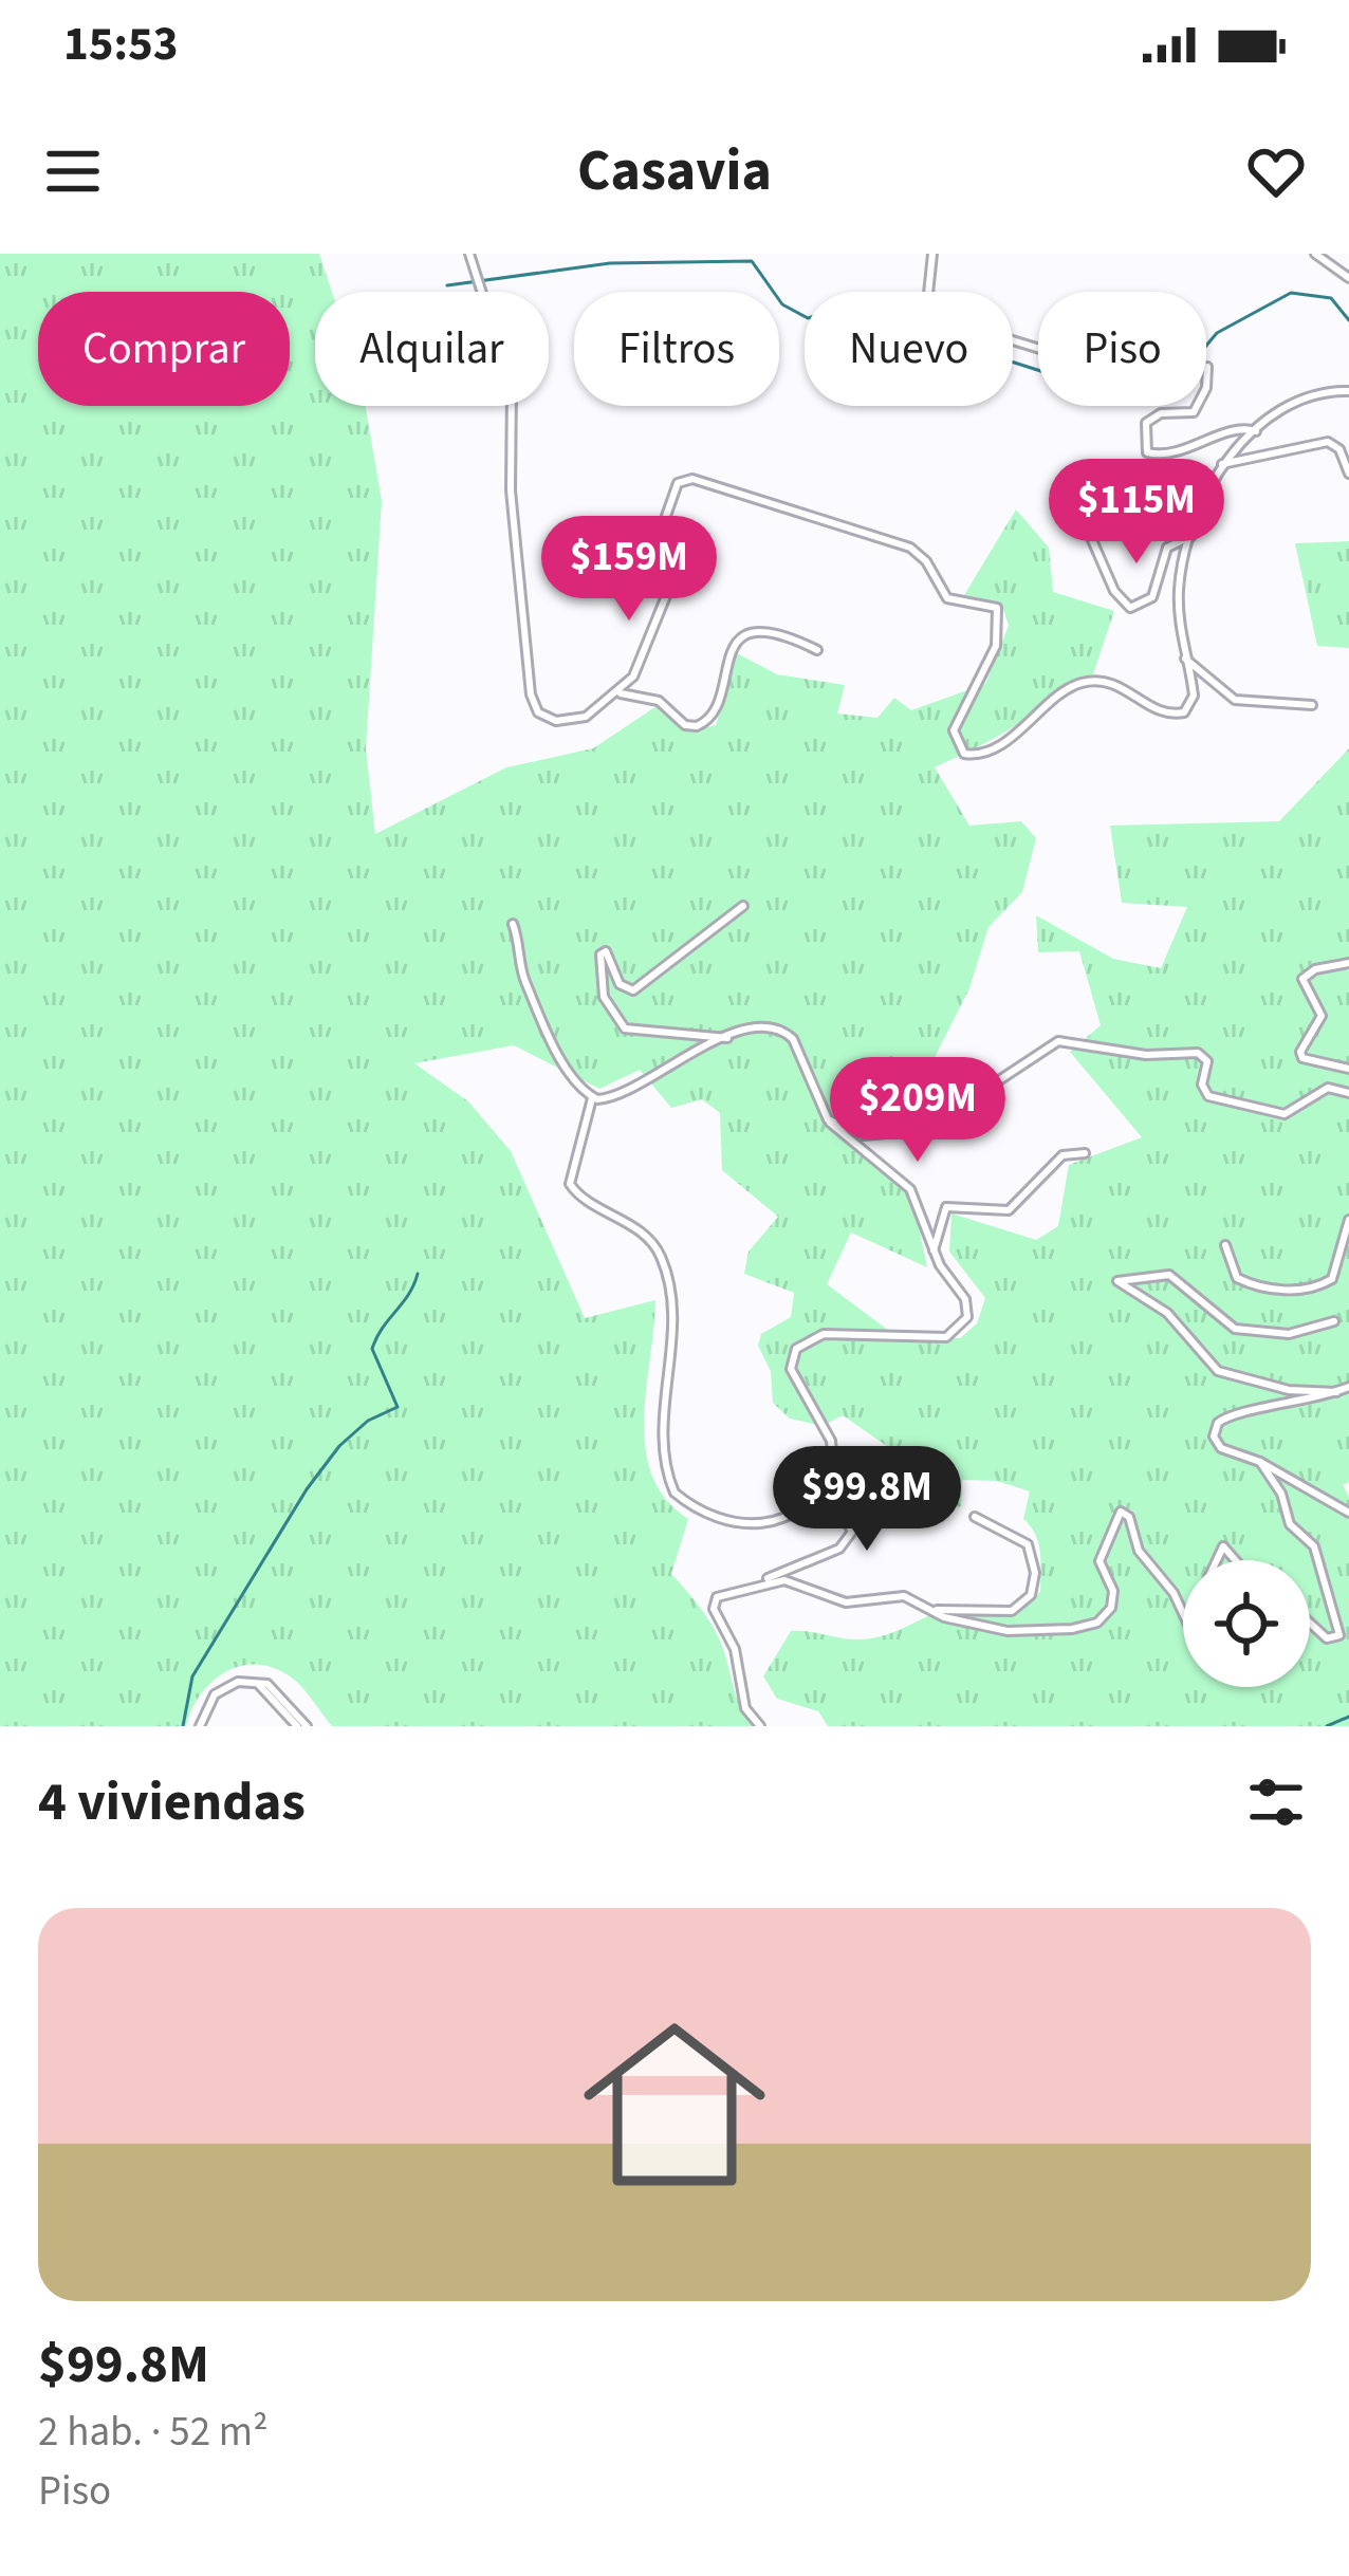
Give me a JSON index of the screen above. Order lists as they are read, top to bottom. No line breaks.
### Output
{"page":{"status":"15:53","header":"Casavia","chip":["Comprar","Alquilar","Filtros","Nuevo","Piso"],"price":["$115M","$159M","$209M","$99.8M"],"heading":"4 viviendas","list":[{"name":"$99.8M","note":"2 hab. · 52 m² · Piso"}]}}
